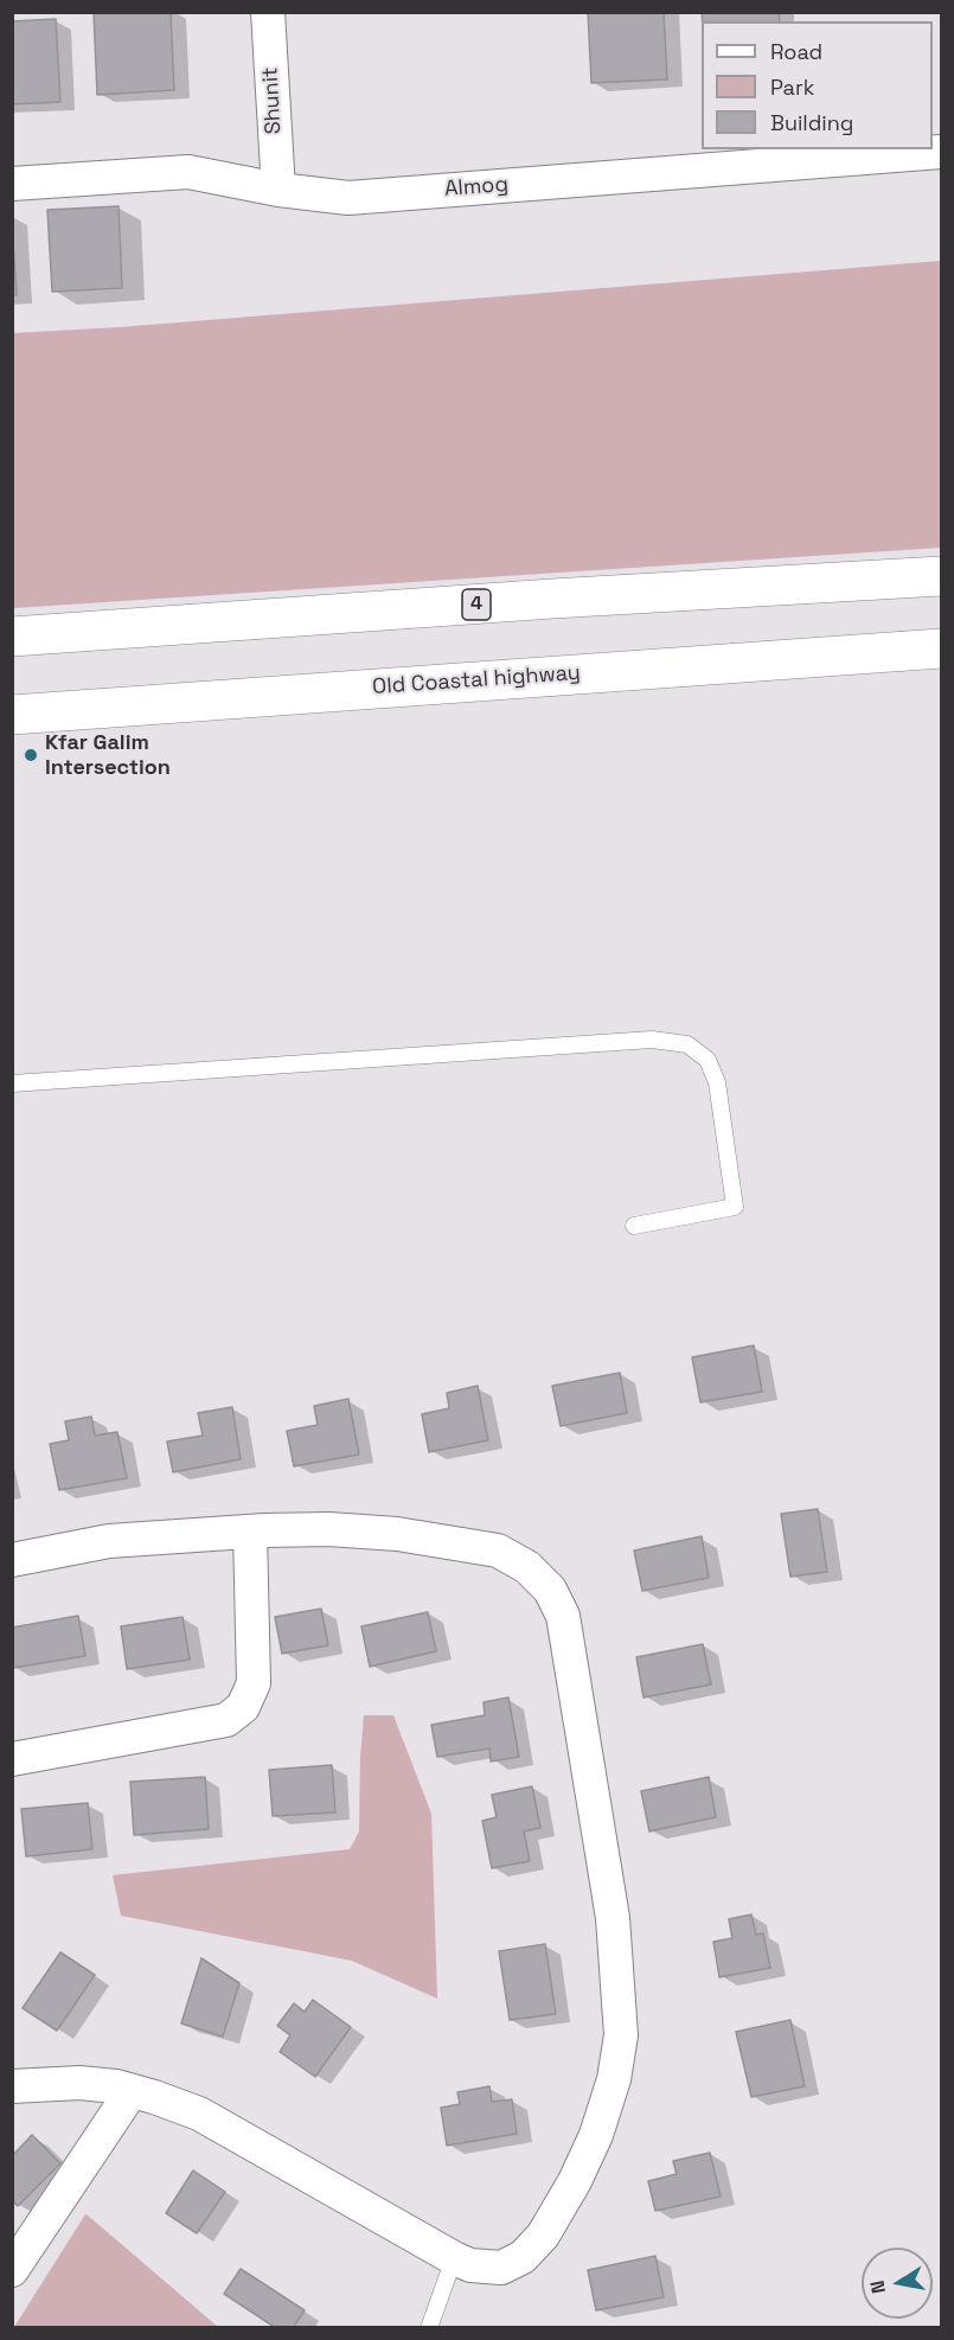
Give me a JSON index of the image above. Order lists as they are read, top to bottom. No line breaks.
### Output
{"streets":{"highway":["4","Old Coastal highway"],"street":["Shunit","Almog"]},"crossings":[["Shunit","Almog"]],"places":["Kfar Galim Intersection"],"legend":["Road","Park","Building"],"north":"left"}
